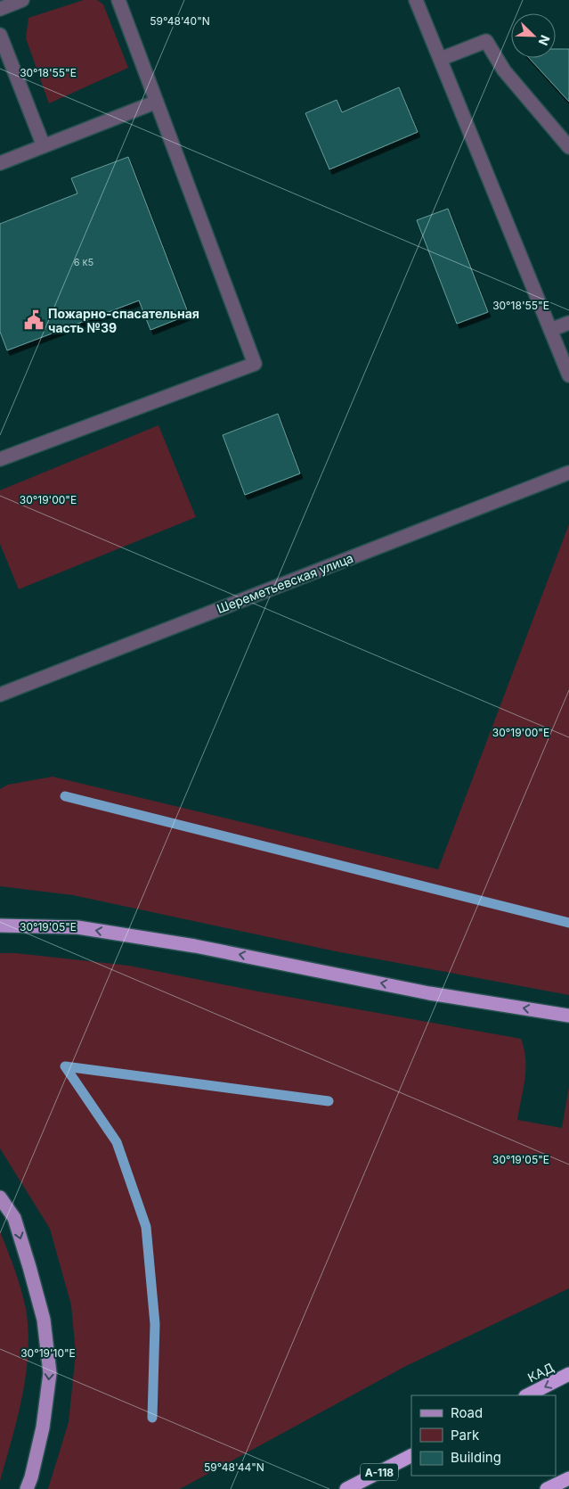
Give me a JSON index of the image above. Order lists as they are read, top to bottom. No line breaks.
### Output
{"streets":{"highway":["КАД","А-118"],"street":["Шереметьевская улица"]},"one_way":["КАД"],"places":{"public building":["Пожарно-спасательная часть №39"]},"house_numbers":["6 к5"],"legend":["Road","Park","Building"],"north":"bottom right","coordinates":["59°48'40\"N","30°18'55\"E","30°19'00\"E","30°19'05\"E","30°19'10\"E","59°48'44\"N"]}
